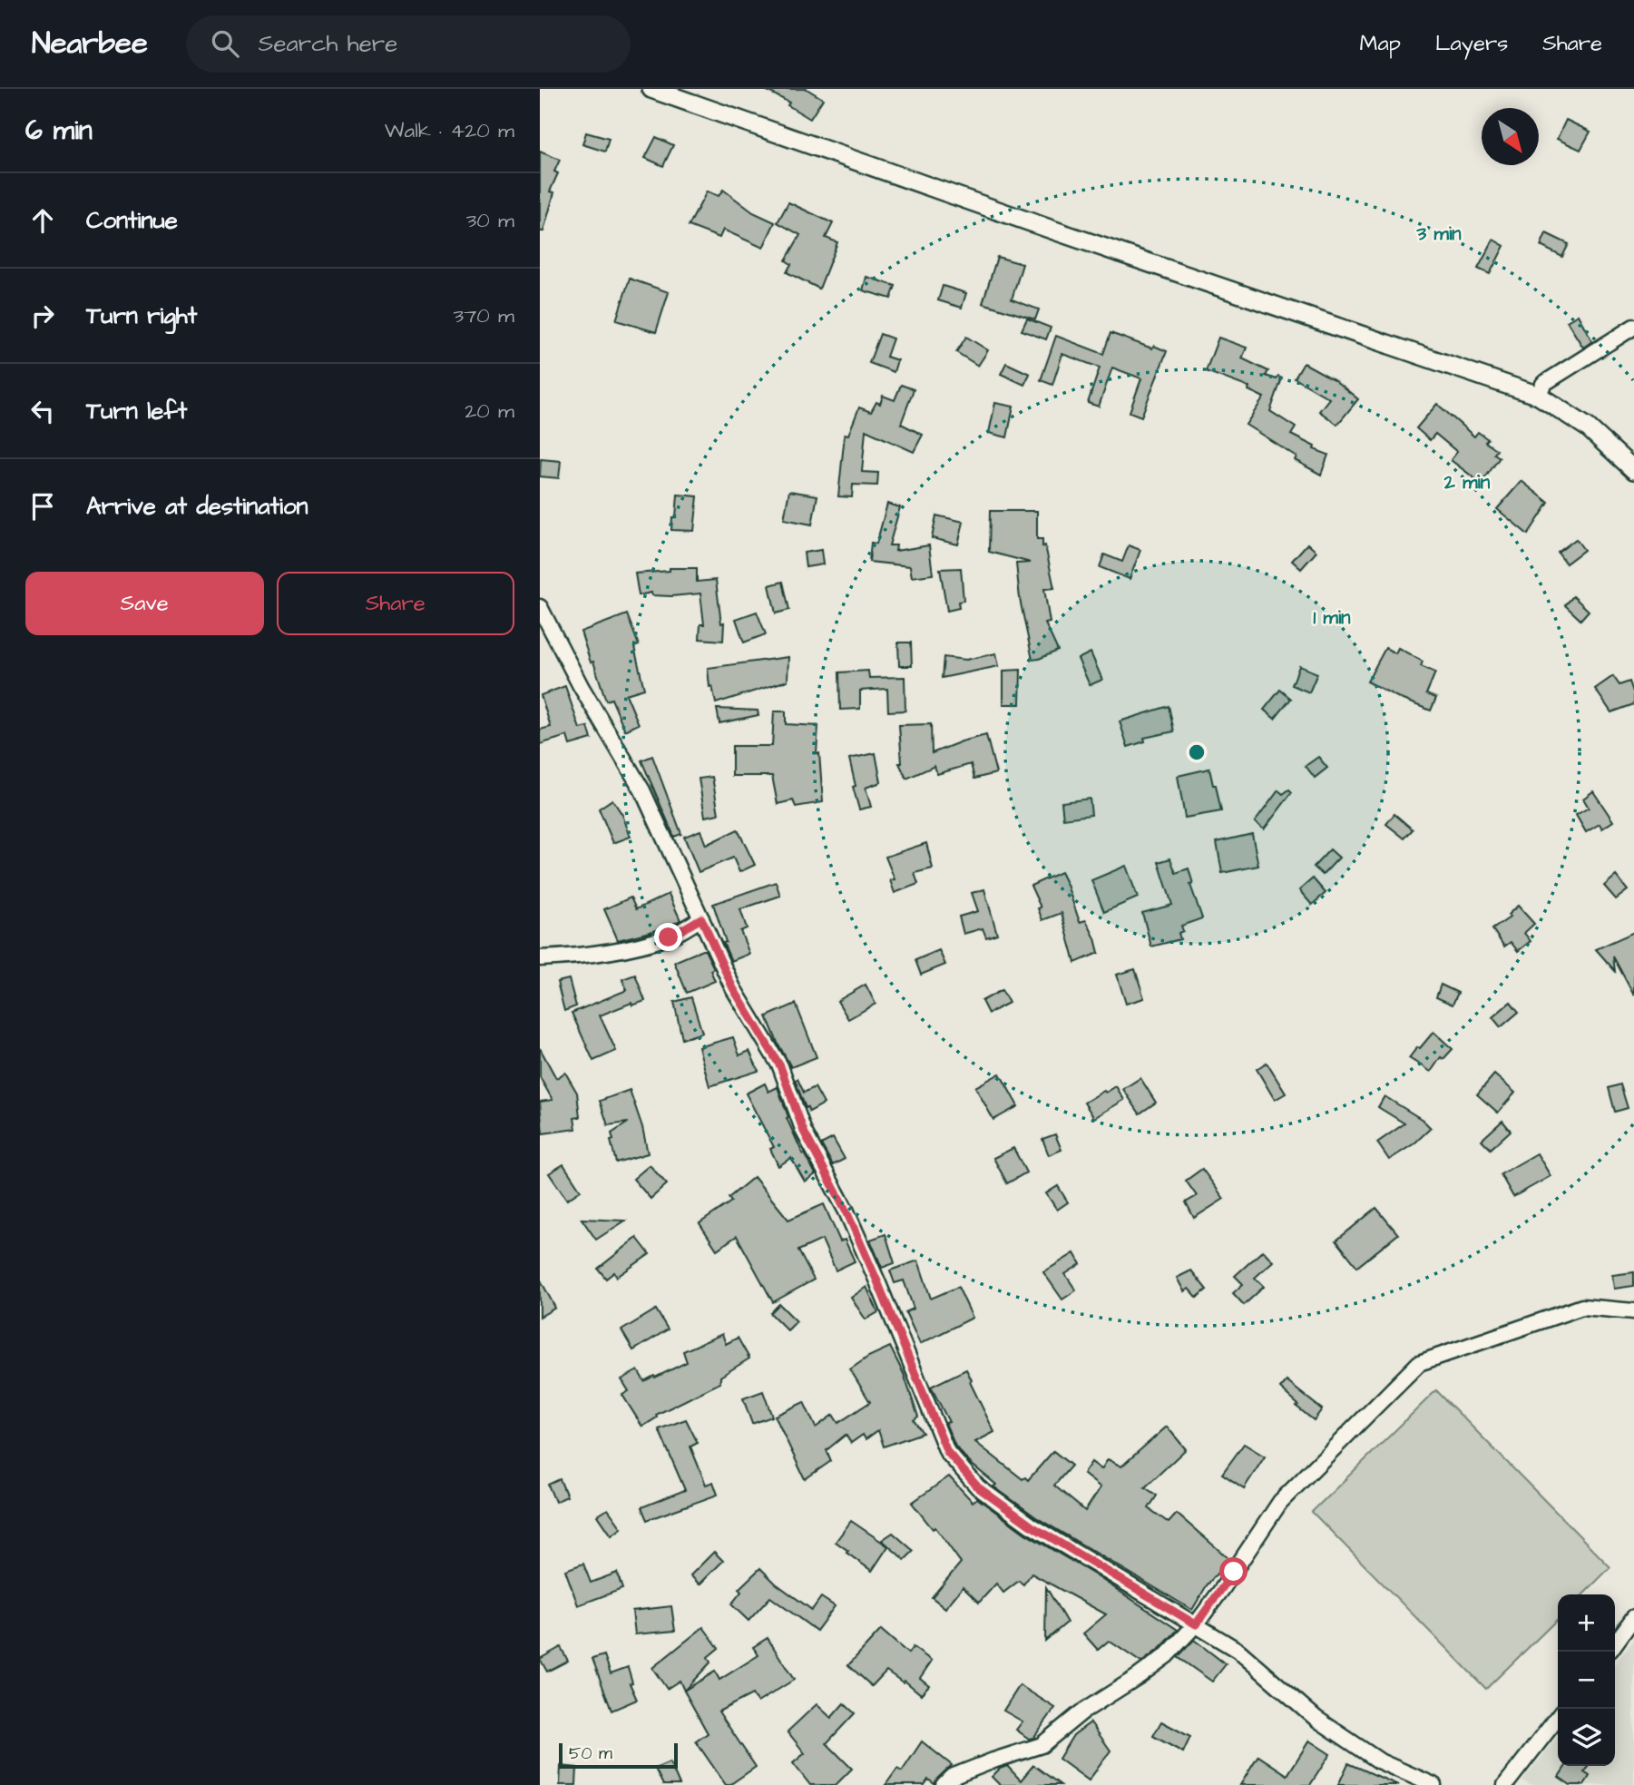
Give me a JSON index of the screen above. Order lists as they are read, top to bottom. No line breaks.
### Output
{"scale_bar":"50 m","north":"bottom right","page":{"header":"Nearbee","search":"Search here","nav":["Map","Layers","Share"],"heading":["6 min","Walk · 420 m"],"list":[["Continue","30 m"],["Turn right","370 m"],["Turn left","20 m"],"Arrive at destination"],"buttons":["Save","Share"],"map_buttons":["+","−"],"scale":"50 m"},"rings":["3 min","2 min","1 min"]}
